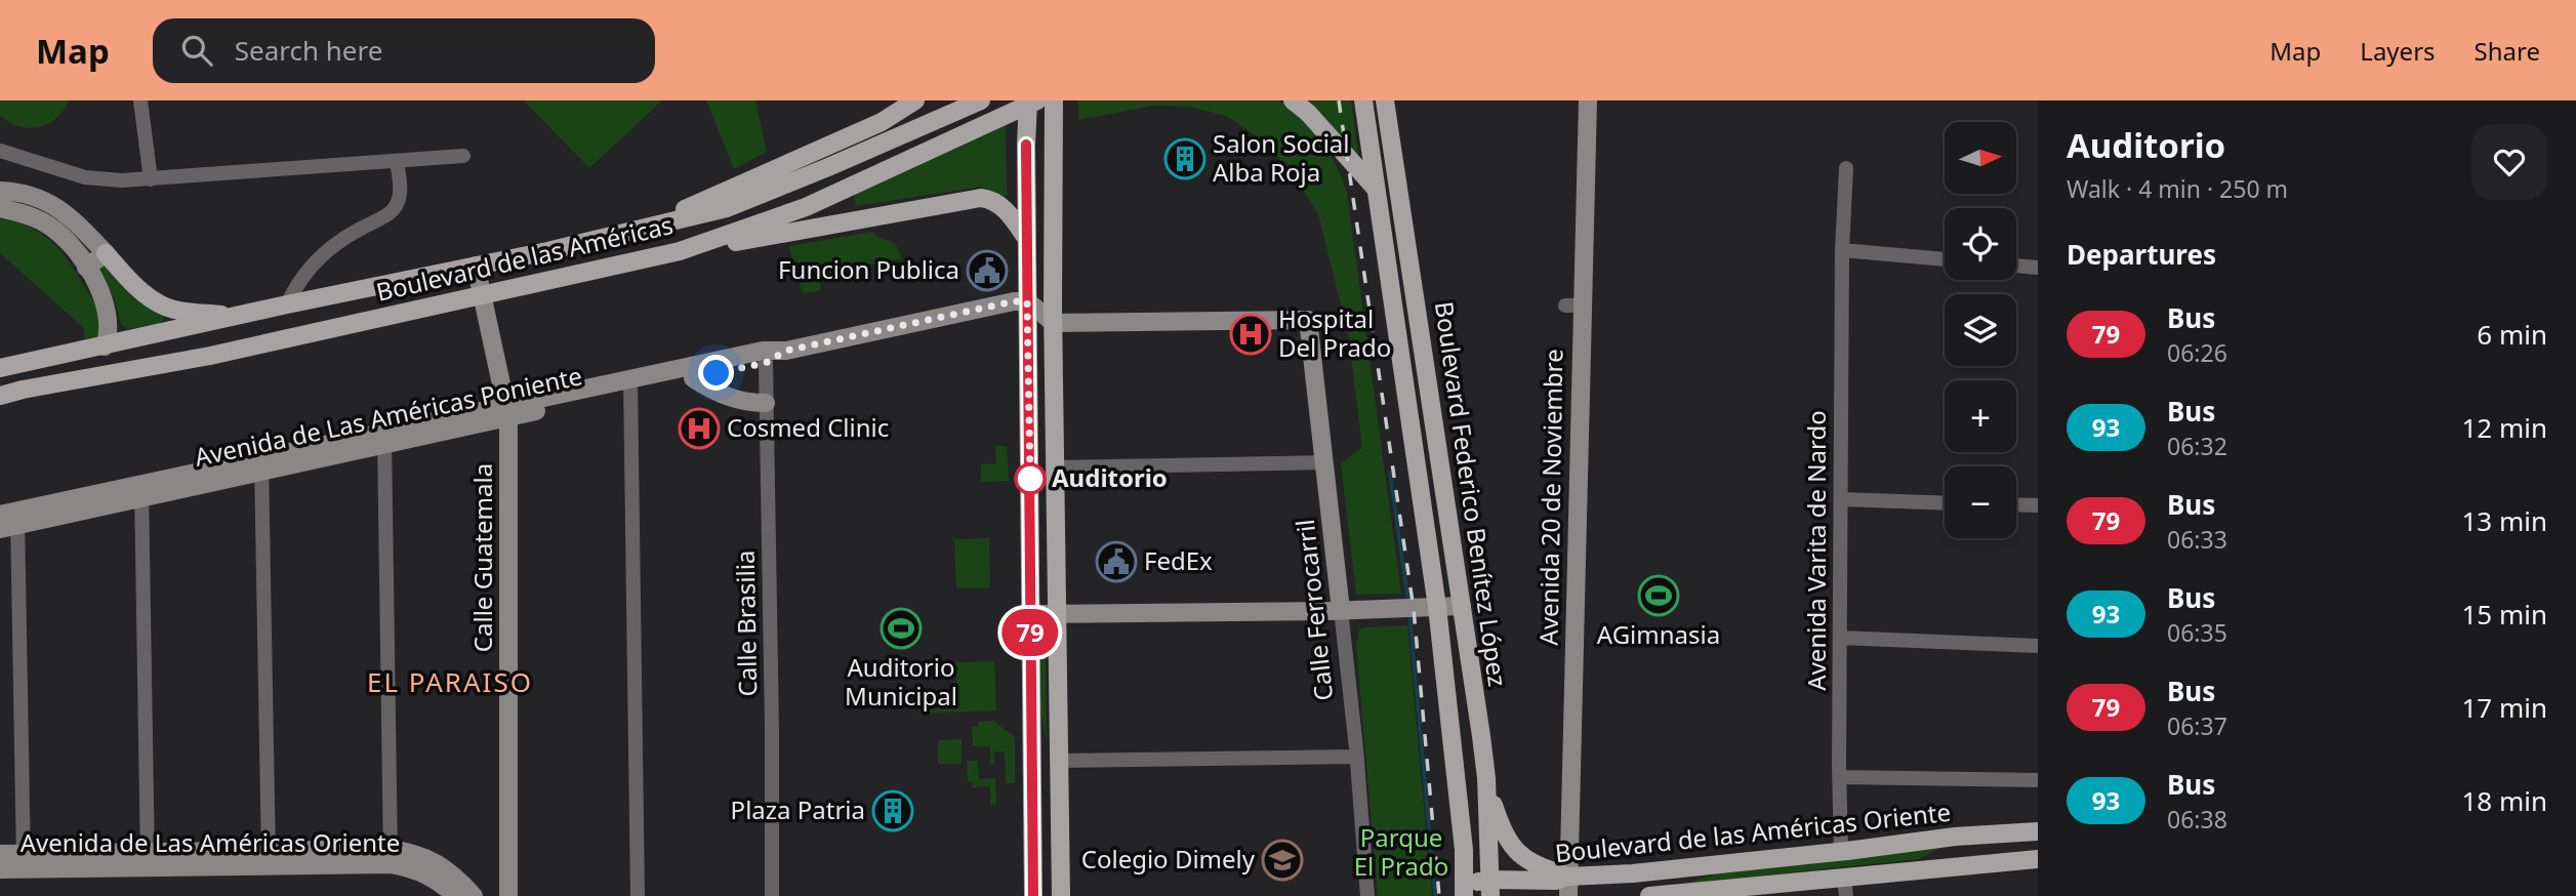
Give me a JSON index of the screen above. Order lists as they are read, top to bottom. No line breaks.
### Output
{"streets":{"main road":["Boulevard de las Américas","Boulevard Federico Benítez López","Boulevard de las Américas Oriente"],"street":["Avenida de Las Américas Poniente","Avenida 20 de Noviembre","Avenida Varita de Nardo","Calle Guatemala","Calle Ferrocarril","Calle Brasilia","Avenida de Las Américas Oriente"]},"crossings":[["Boulevard de las Américas","Calle Guatemala"],["Avenida de Las Américas Poniente","Calle Guatemala"],["Avenida de Las Américas Poniente","Calle Brasilia"],["Boulevard Federico Benítez López","Boulevard de las Américas Oriente"],["Avenida 20 de Noviembre","Boulevard de las Américas Oriente"],["Avenida Varita de Nardo","Boulevard de las Américas Oriente"]],"districts":["EL PARAISO"],"parks":["Parque El Prado"],"places":{"building":["Salon Social Alba Roja","Plaza Patria"],"public building":["Funcion Publica","FedEx"],"hospital":["Hospital Del Prado","Cosmed Clinic"],"other":["Auditorio"],"sports":["AGimnasia","Auditorio Municipal"],"school or university":["Colegio Dimely"]},"lines":["bus line 79"],"north":"right","page":{"header":"Map","search":"Search here","nav":["Map","Layers","Share"],"on_map":"79","heading":[["Auditorio","Walk · 4 min · 250 m"],"Departures"],"map_buttons":["+","−"],"list":[{"mark":"79","name":"Bus","note":"06:26","value":"6 min"},{"mark":"93","name":"Bus","note":"06:32","value":"12 min"},{"mark":"79","name":"Bus","note":"06:33","value":"13 min"},{"mark":"93","name":"Bus","note":"06:35","value":"15 min"},{"mark":"79","name":"Bus","note":"06:37","value":"17 min"},{"mark":"93","name":"Bus","note":"06:38","value":"18 min"}]}}
